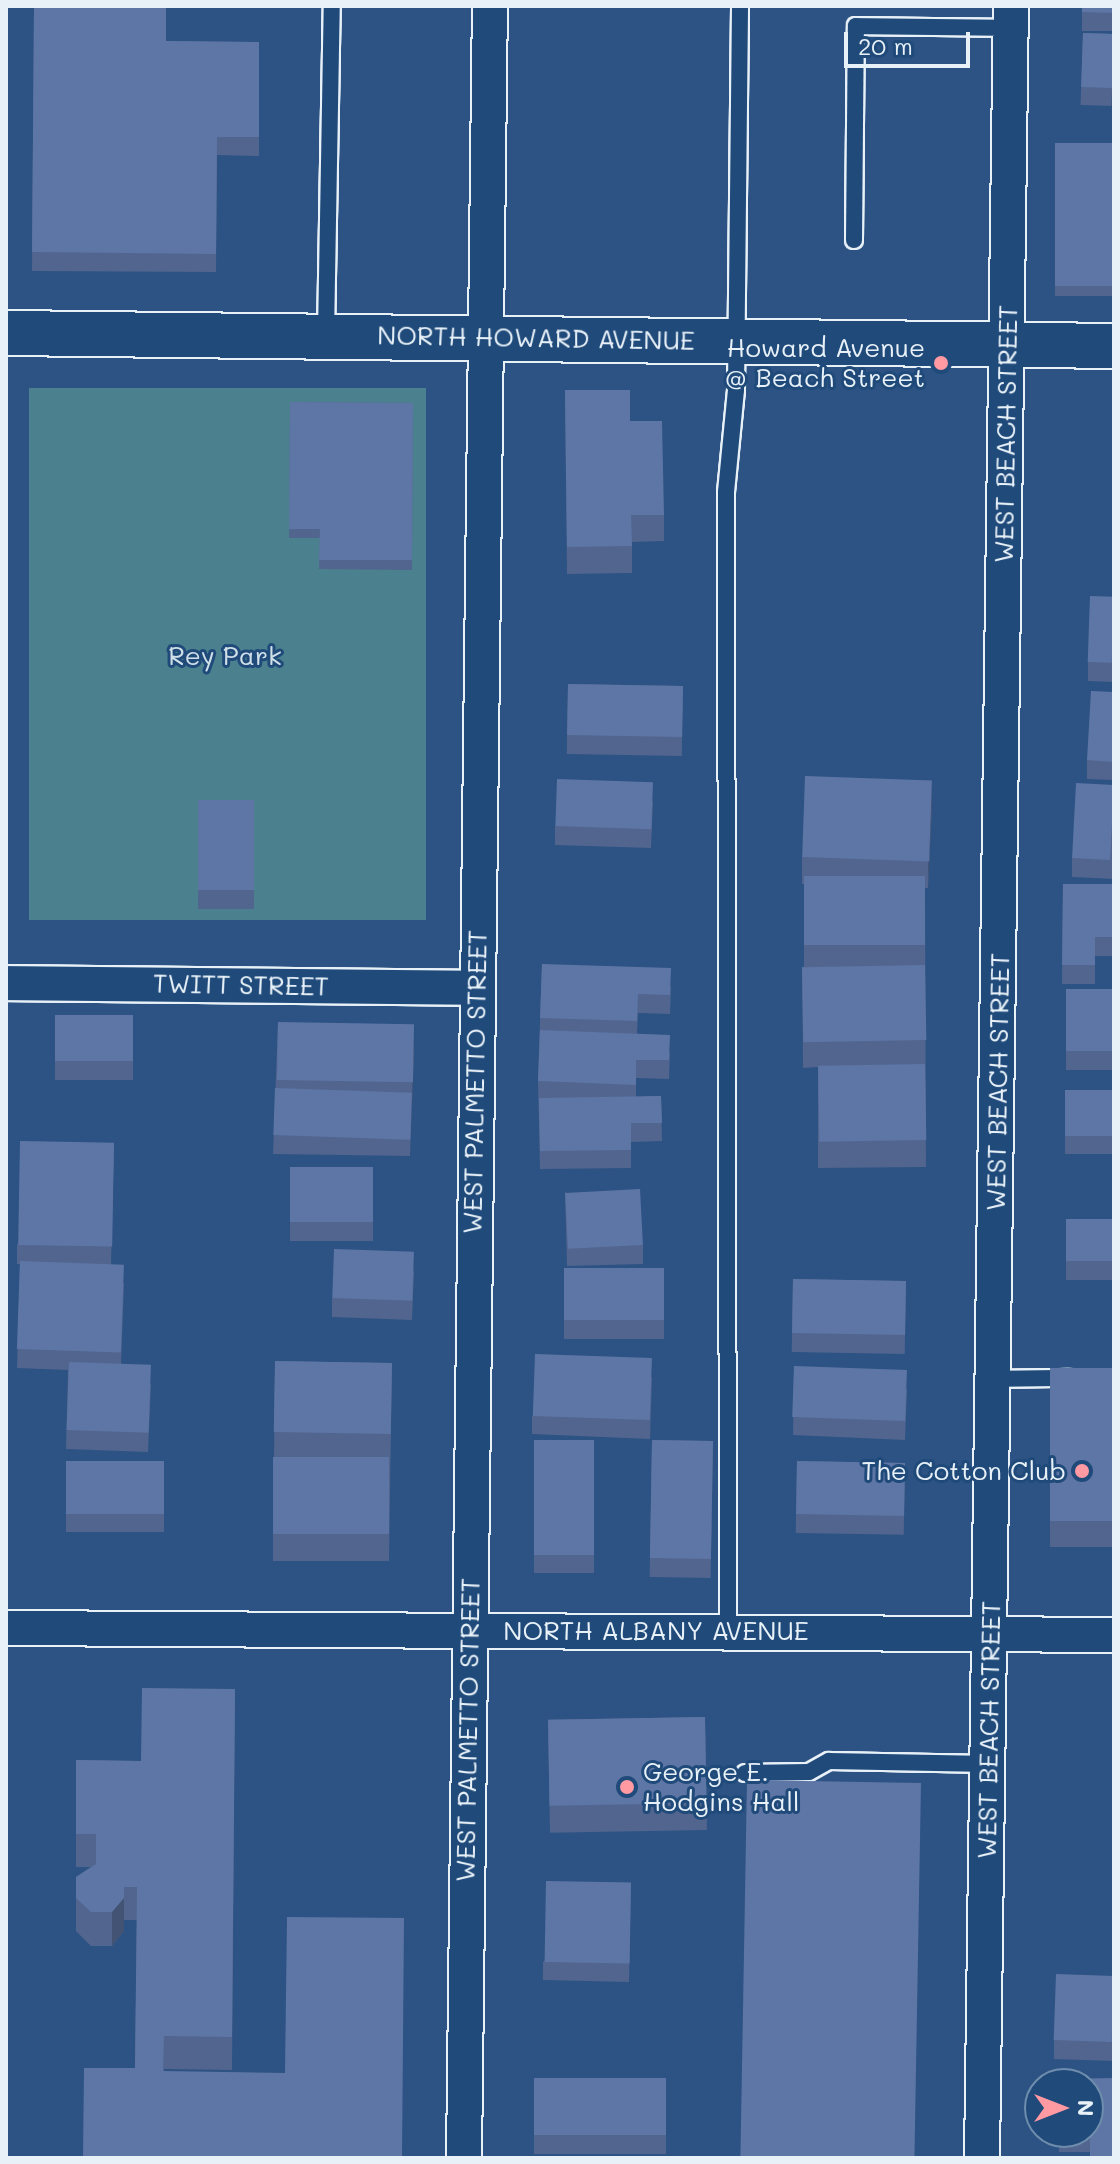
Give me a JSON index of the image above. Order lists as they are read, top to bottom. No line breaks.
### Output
{"streets":{"main road":["NORTH HOWARD AVENUE"],"street":["WEST BEACH STREET","TWITT STREET","WEST PALMETTO STREET","NORTH ALBANY AVENUE"]},"crossings":[["NORTH HOWARD AVENUE","WEST BEACH STREET"],["NORTH HOWARD AVENUE","WEST PALMETTO STREET"],["WEST BEACH STREET","NORTH ALBANY AVENUE"],["TWITT STREET","WEST PALMETTO STREET"],["WEST PALMETTO STREET","NORTH ALBANY AVENUE"]],"parks":["Rey Park"],"places":["Howard Avenue @ Beach Street","The Cotton Club","George E. Hodgins Hall"],"scale_bar":"20 m","north":"right"}
